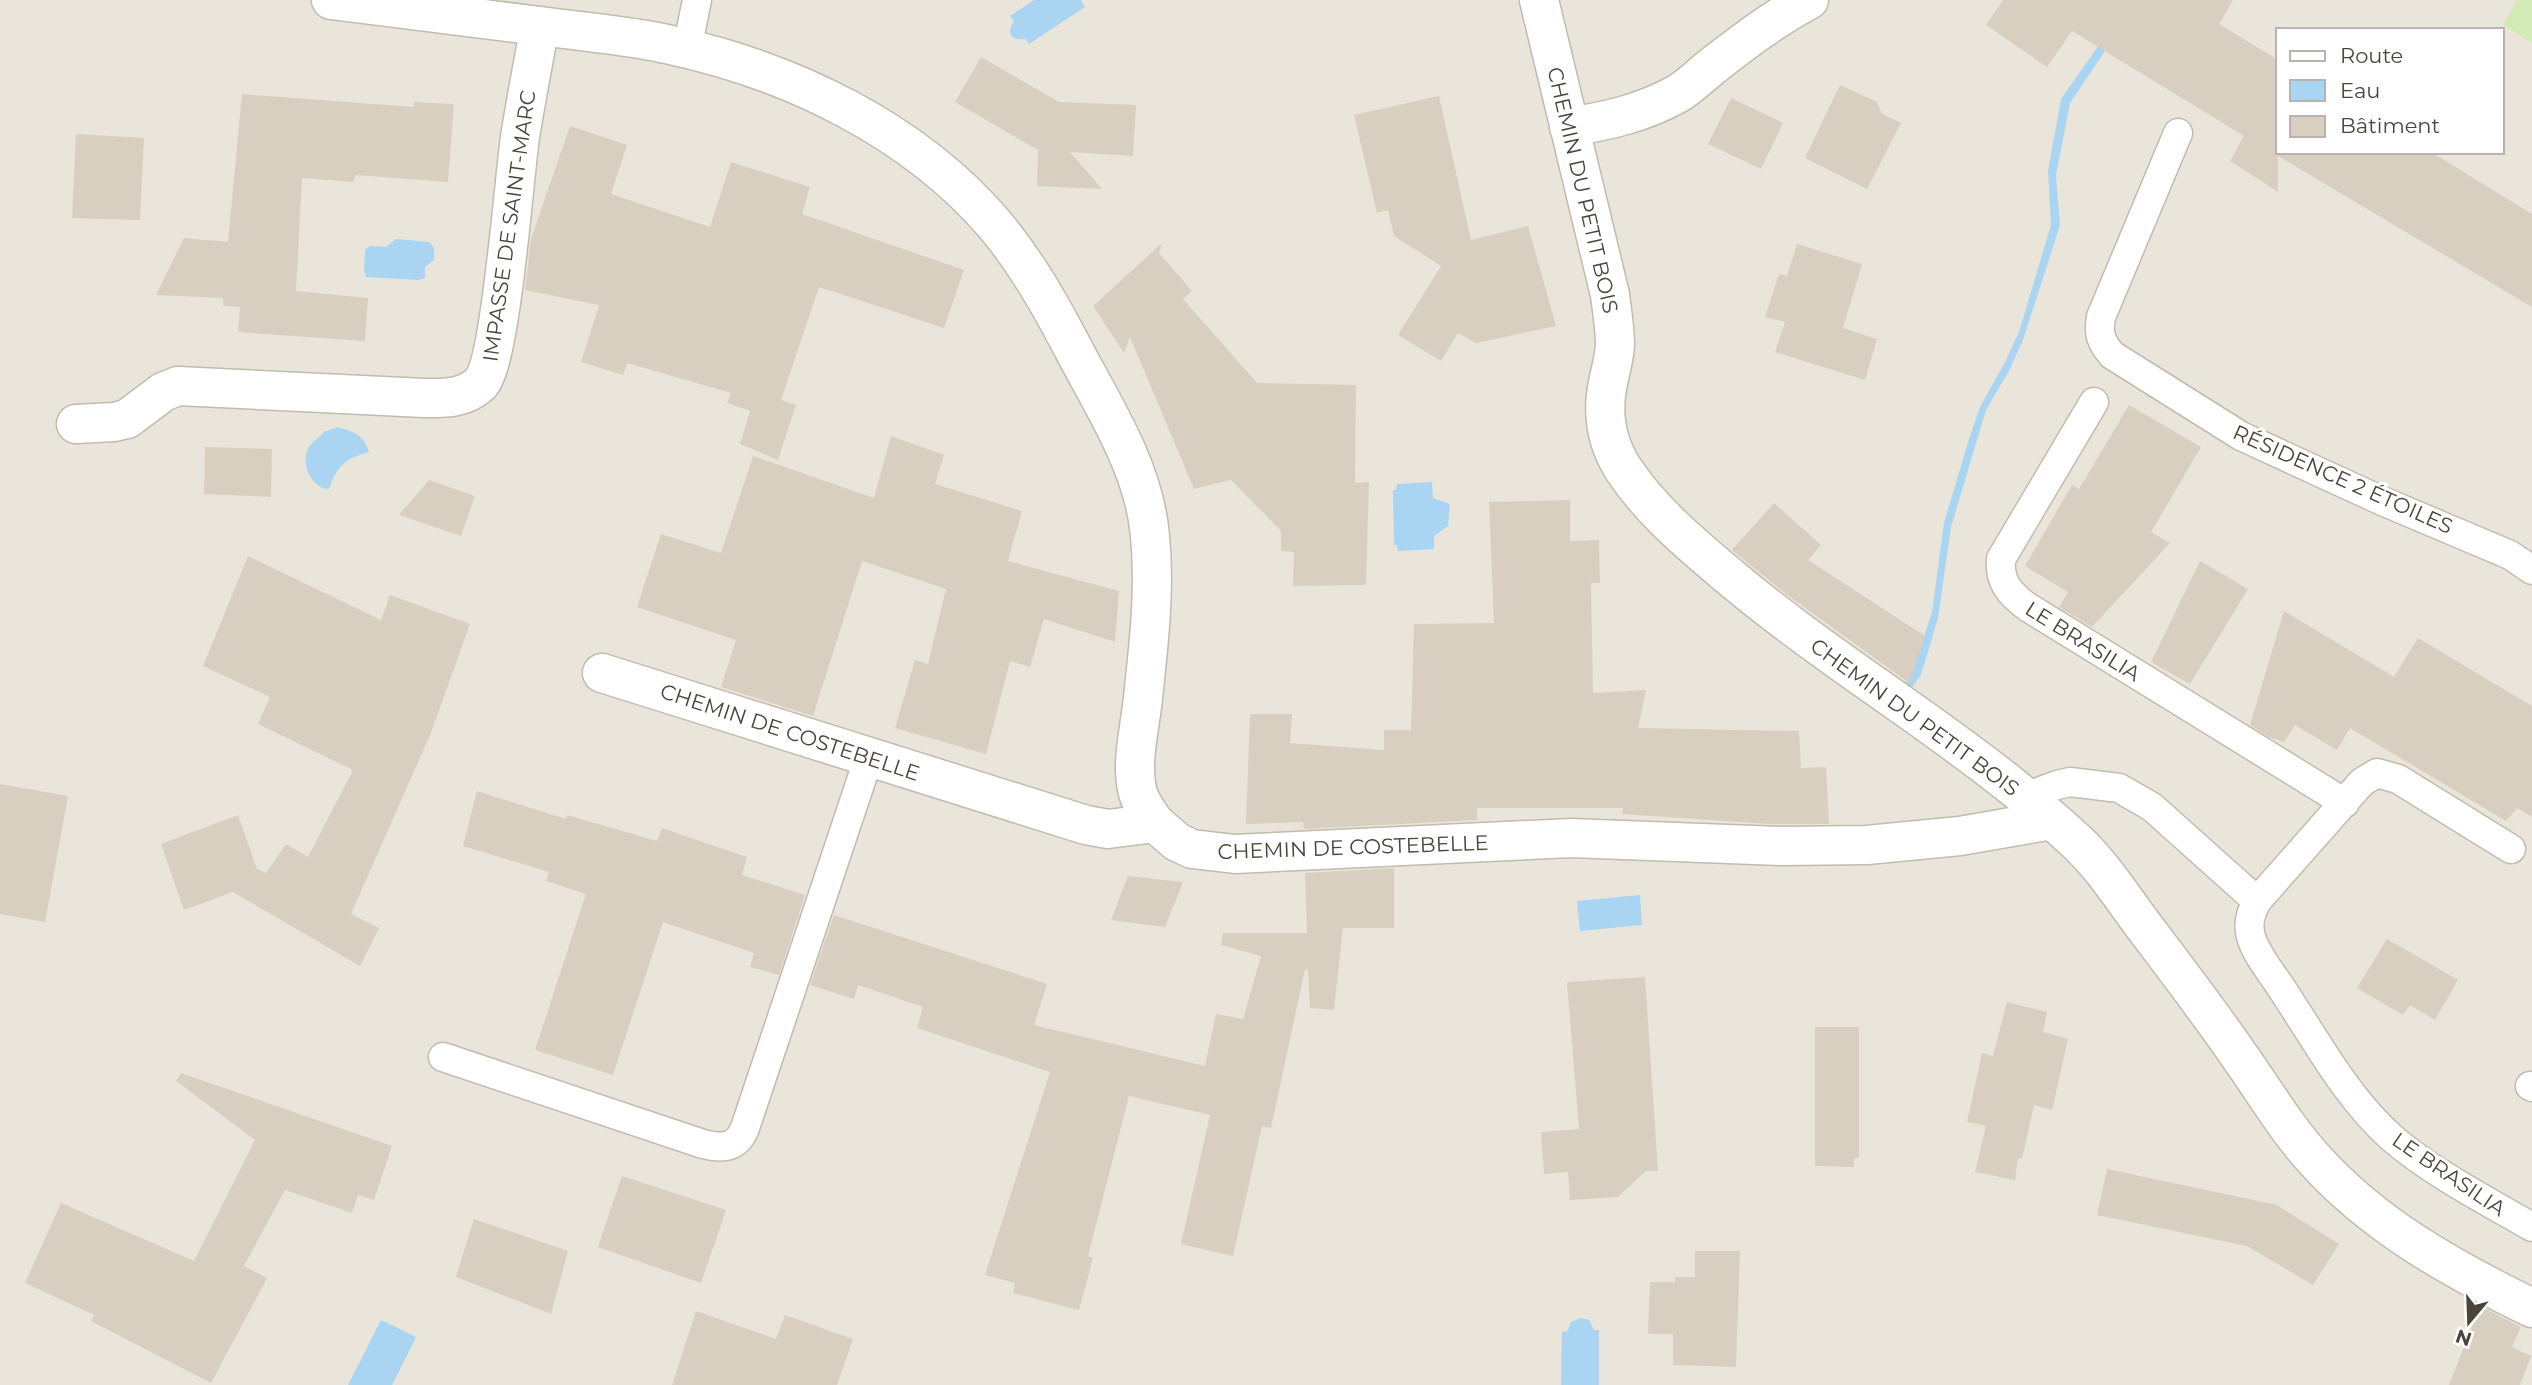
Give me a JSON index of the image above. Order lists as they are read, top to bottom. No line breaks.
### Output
{"streets":{"street":["CHEMIN DU PETIT BOIS","IMPASSE DE SAINT-MARC","CHEMIN DE COSTEBELLE"],"lane":["RÉSIDENCE 2 ÉTOILES","LE BRASILIA"]},"crossings":[["CHEMIN DU PETIT BOIS","CHEMIN DE COSTEBELLE"]],"legend":["Route","Eau","Bâtiment"],"north":"bottom"}
